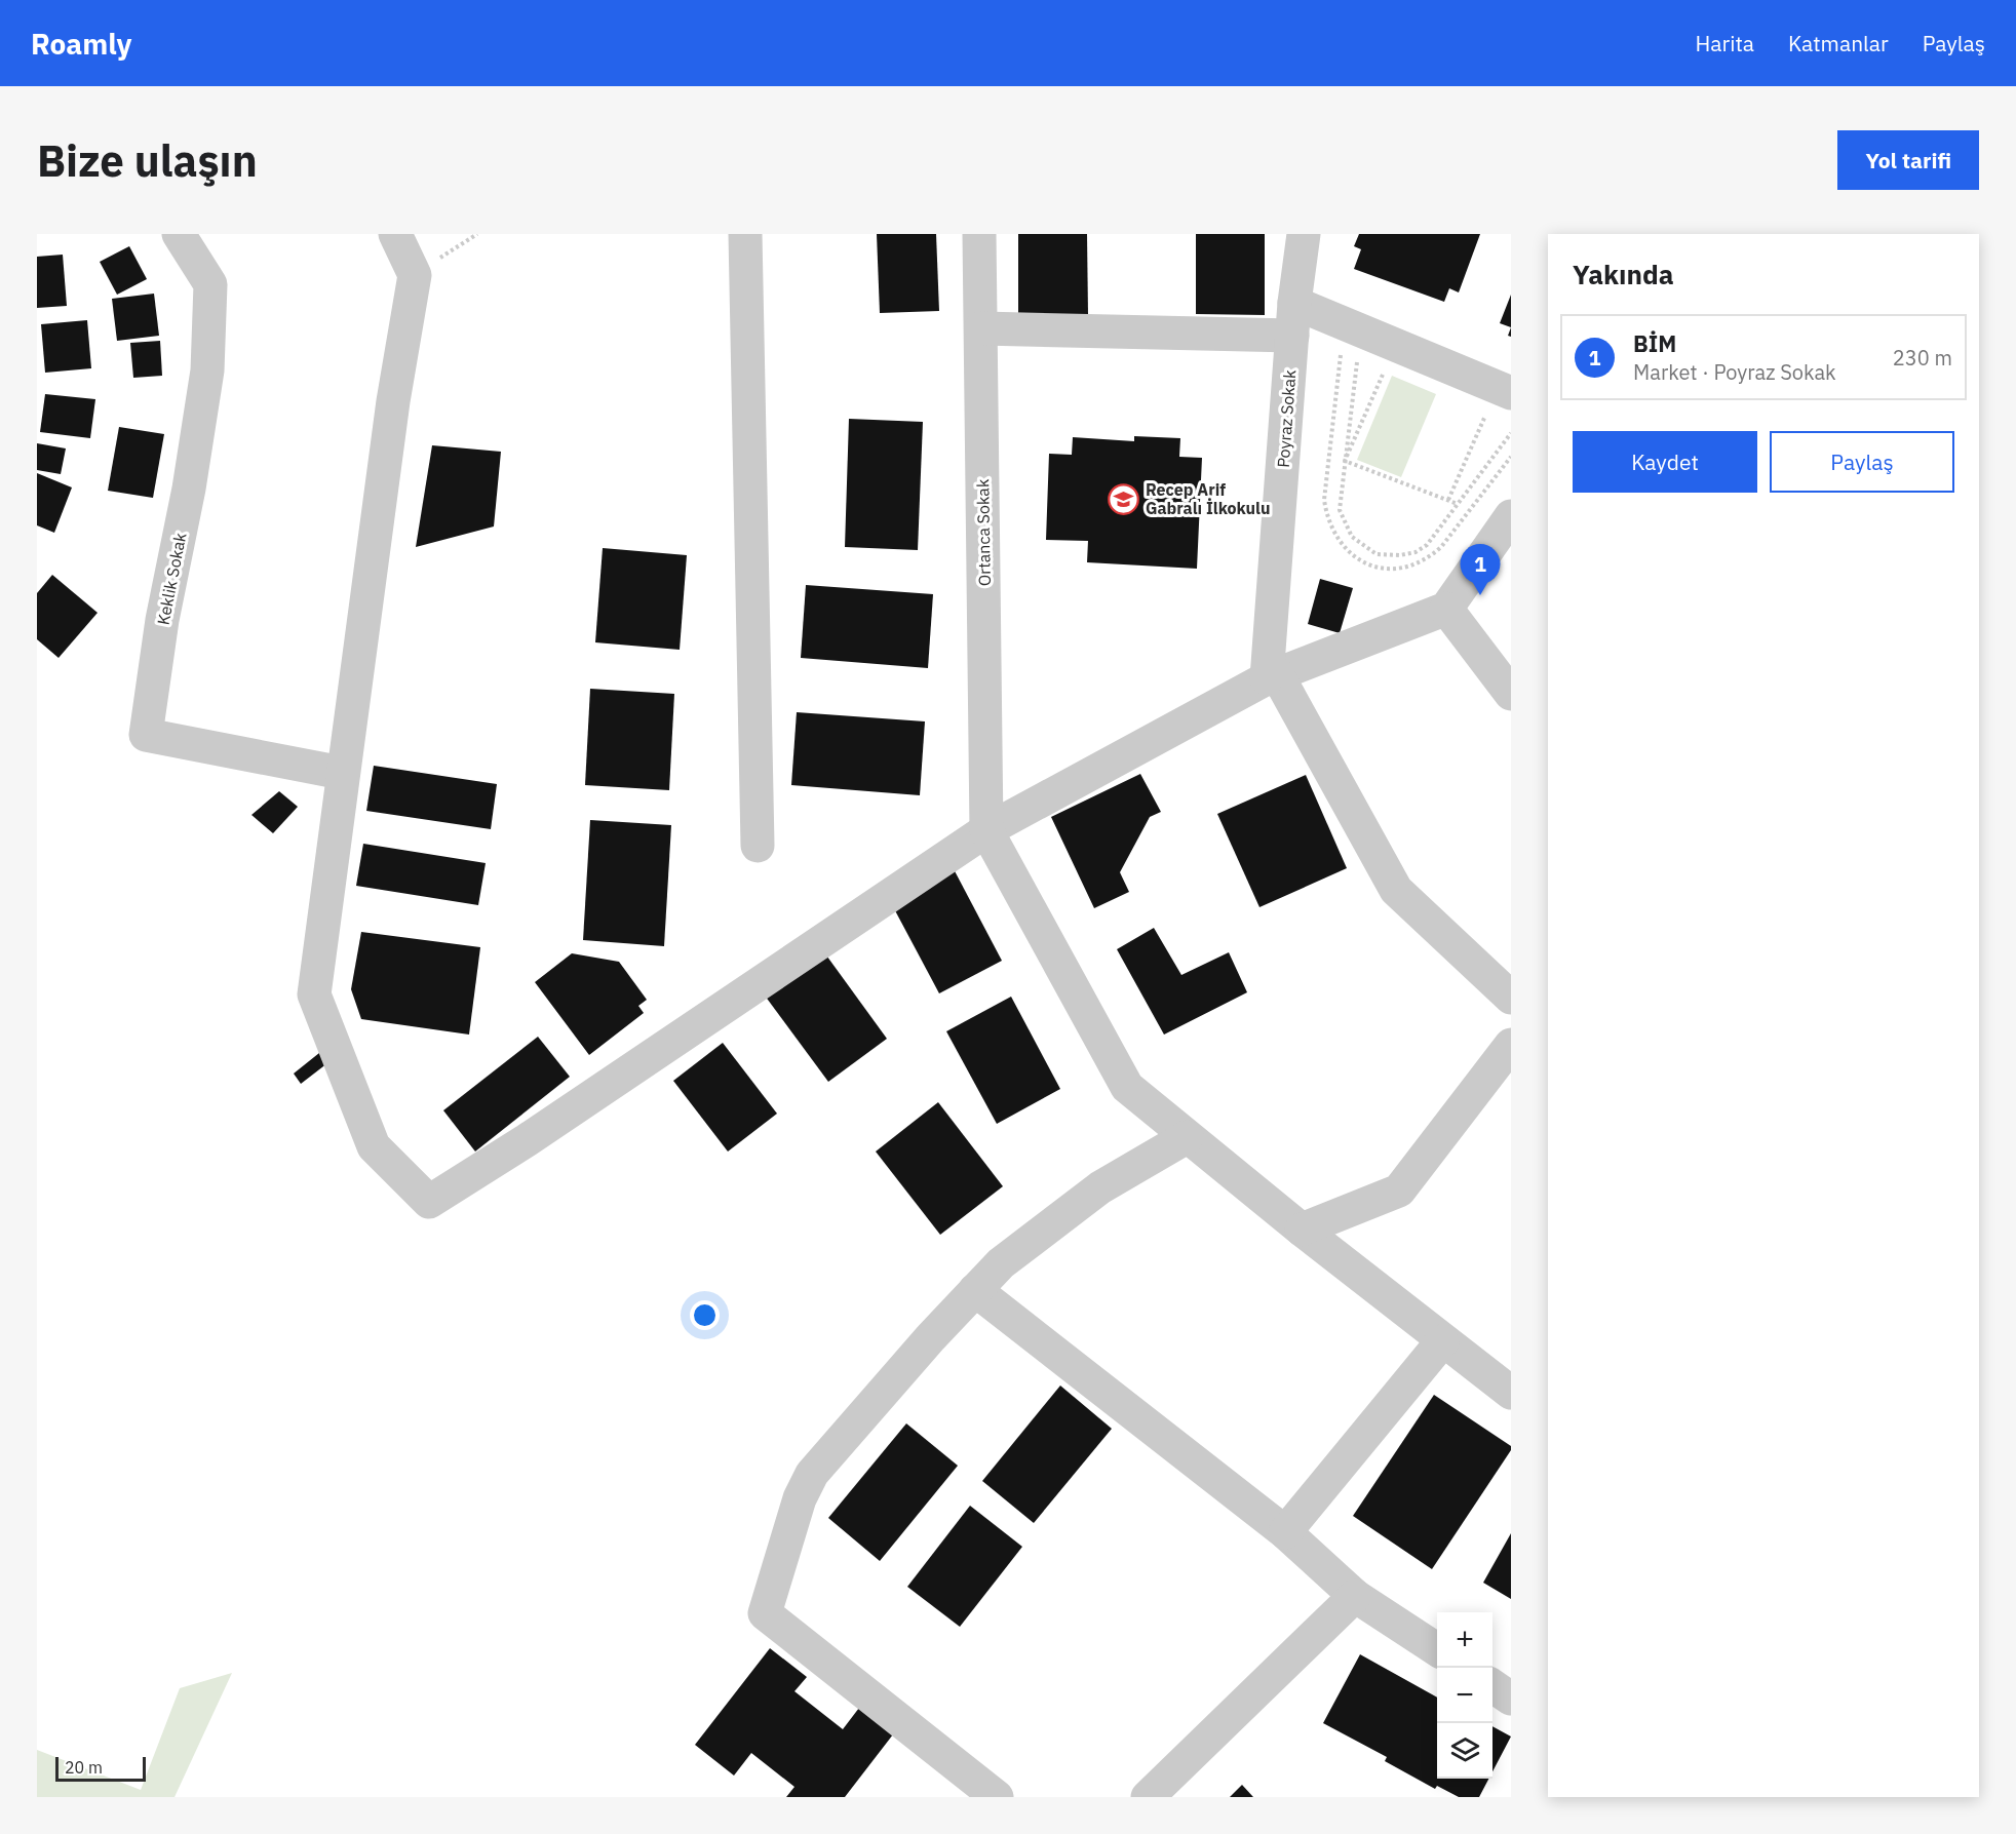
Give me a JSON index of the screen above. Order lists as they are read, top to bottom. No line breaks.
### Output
{"streets":{"street":["Poyraz Sokak","Ortanca Sokak","Keklik Sokak"]},"places":{"school or university":["Recep Arif Gabralı İlkokulu"]},"scale_bar":"20 m","page":{"header":"Roamly","nav":["Harita","Katmanlar","Paylaş"],"buttons":["Yol tarifi",["Kaydet","Paylaş"]],"title":"Bize ulaşın","heading":"Yakında","list":[{"mark":"1","name":"BİM","note":"Market · Poyraz Sokak","value":"230 m"}],"pins":"1","map_buttons":["+","−"],"scale":"20 m"}}
